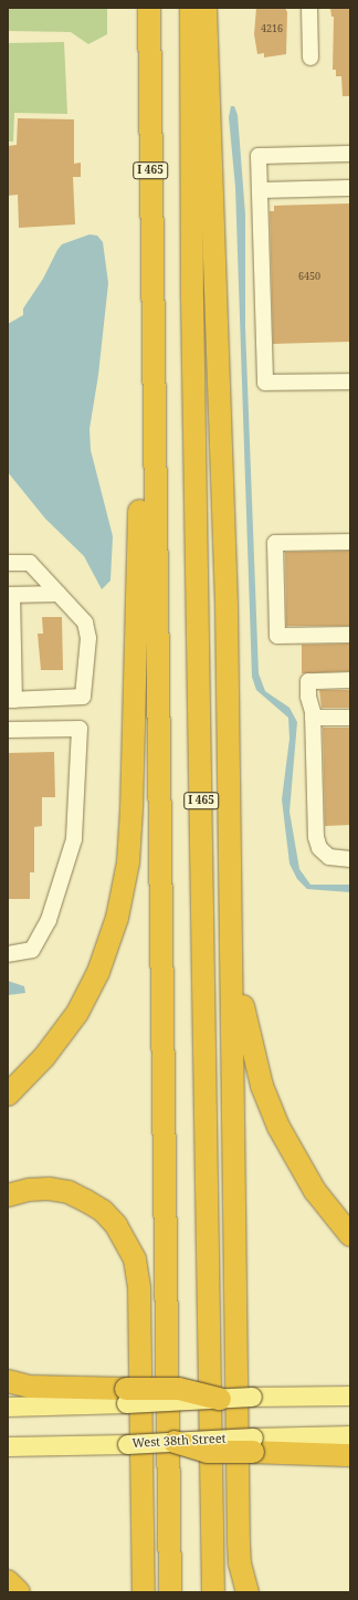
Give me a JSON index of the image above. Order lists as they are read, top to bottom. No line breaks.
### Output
{"streets":{"highway":["I 465"],"main road":["West 38th Street"]},"house_numbers":["4216","6450"]}
